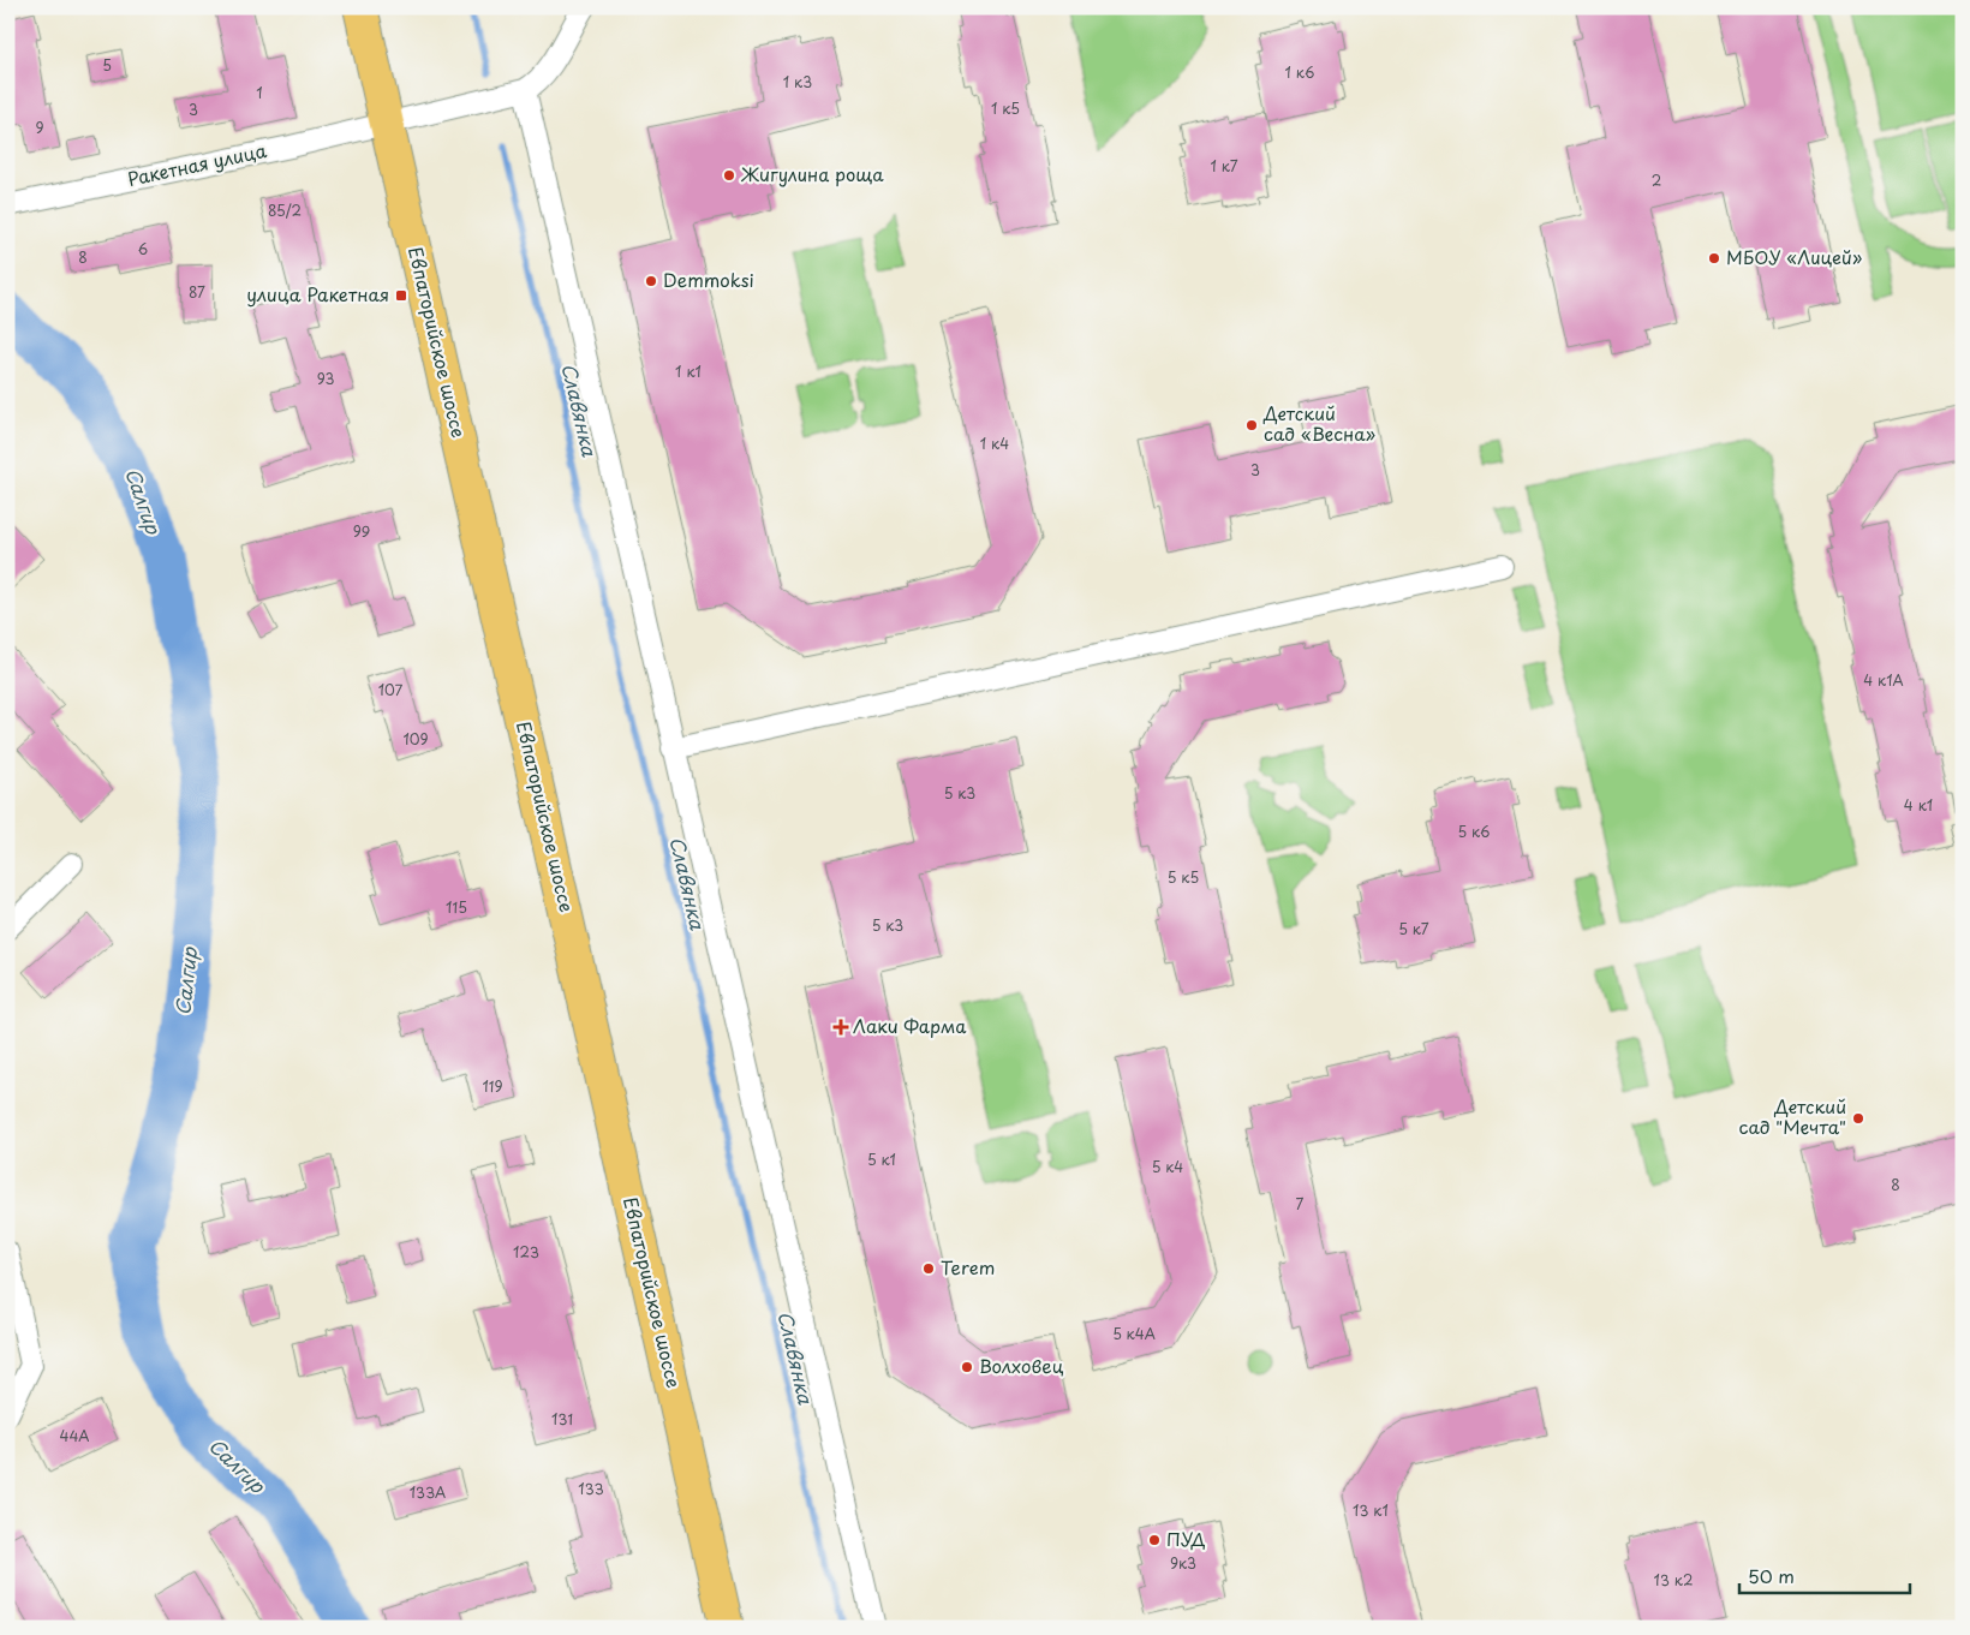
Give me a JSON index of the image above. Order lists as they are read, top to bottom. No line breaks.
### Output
{"streets":{"main road":["Евпаторийское шоссе"],"street":["Ракетная улица"]},"crossings":[["Ракетная улица","Евпаторийское шоссе"]],"water":["Славянка","Салгир"],"places":{"other":["Жигулина роща","МБОУ «Лицей»","Demmoksi","Детский сад «Весна»","Детский сад \"Мечта\"","Terem","Волховец","ПУД"],"transit":["улица Ракетная"],"health":["Лаки Фарма"]},"house_numbers":["5","1 к6","1 к3","1","1 к5","3","9","1 к7","2","85/2","6","8","87","1 к1","93","1 к4","3","99","4 к1А","107","109","5 к3","4 к1","5 к6","5 к5","115","5 к3","5 к7","119","5 к1","5 к4","8","7","123","5 к4А","131","44А","133","133А","13 к1","9к3","13 к2"],"scale_bar":"50 m"}
